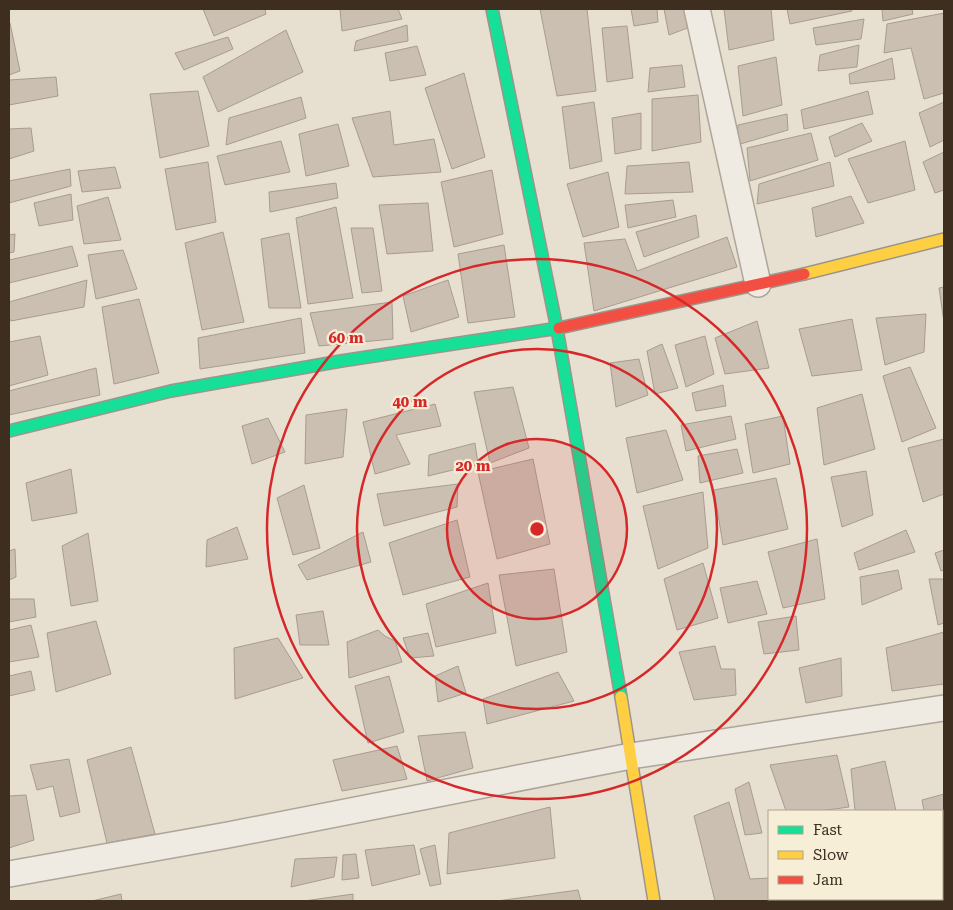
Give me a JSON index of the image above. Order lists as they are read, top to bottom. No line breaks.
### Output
{"legend":["Fast","Slow","Jam"],"rings":["60 m","40 m","20 m"]}
